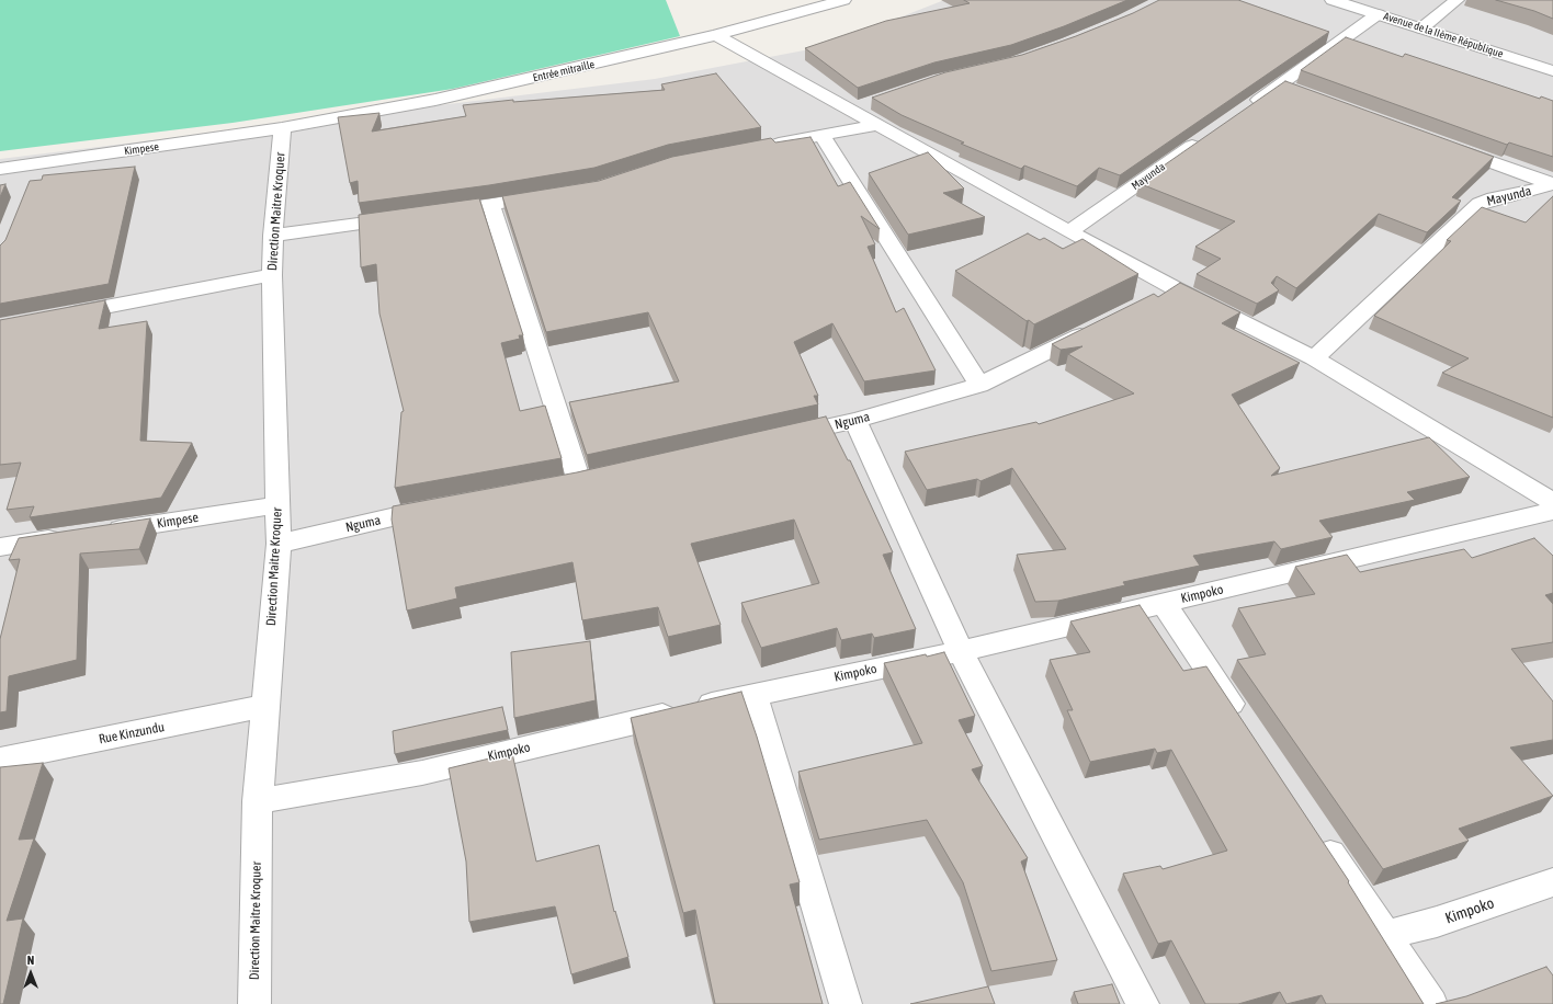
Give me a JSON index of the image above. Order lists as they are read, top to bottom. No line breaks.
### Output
{"streets":{"street":["Avenue de la IIème République","Entrée mitraille","Kimpese","Mayunda","Direction Maitre Kroquer","Nguma","Kimpoko","Rue Kinzundu"]},"crossings":[["Entrée mitraille","Kimpese"],["Entrée mitraille","Direction Maitre Kroquer"],["Kimpese","Direction Maitre Kroquer"],["Direction Maitre Kroquer","Nguma"],["Direction Maitre Kroquer","Kimpoko"],["Direction Maitre Kroquer","Rue Kinzundu"]],"north":"top"}
